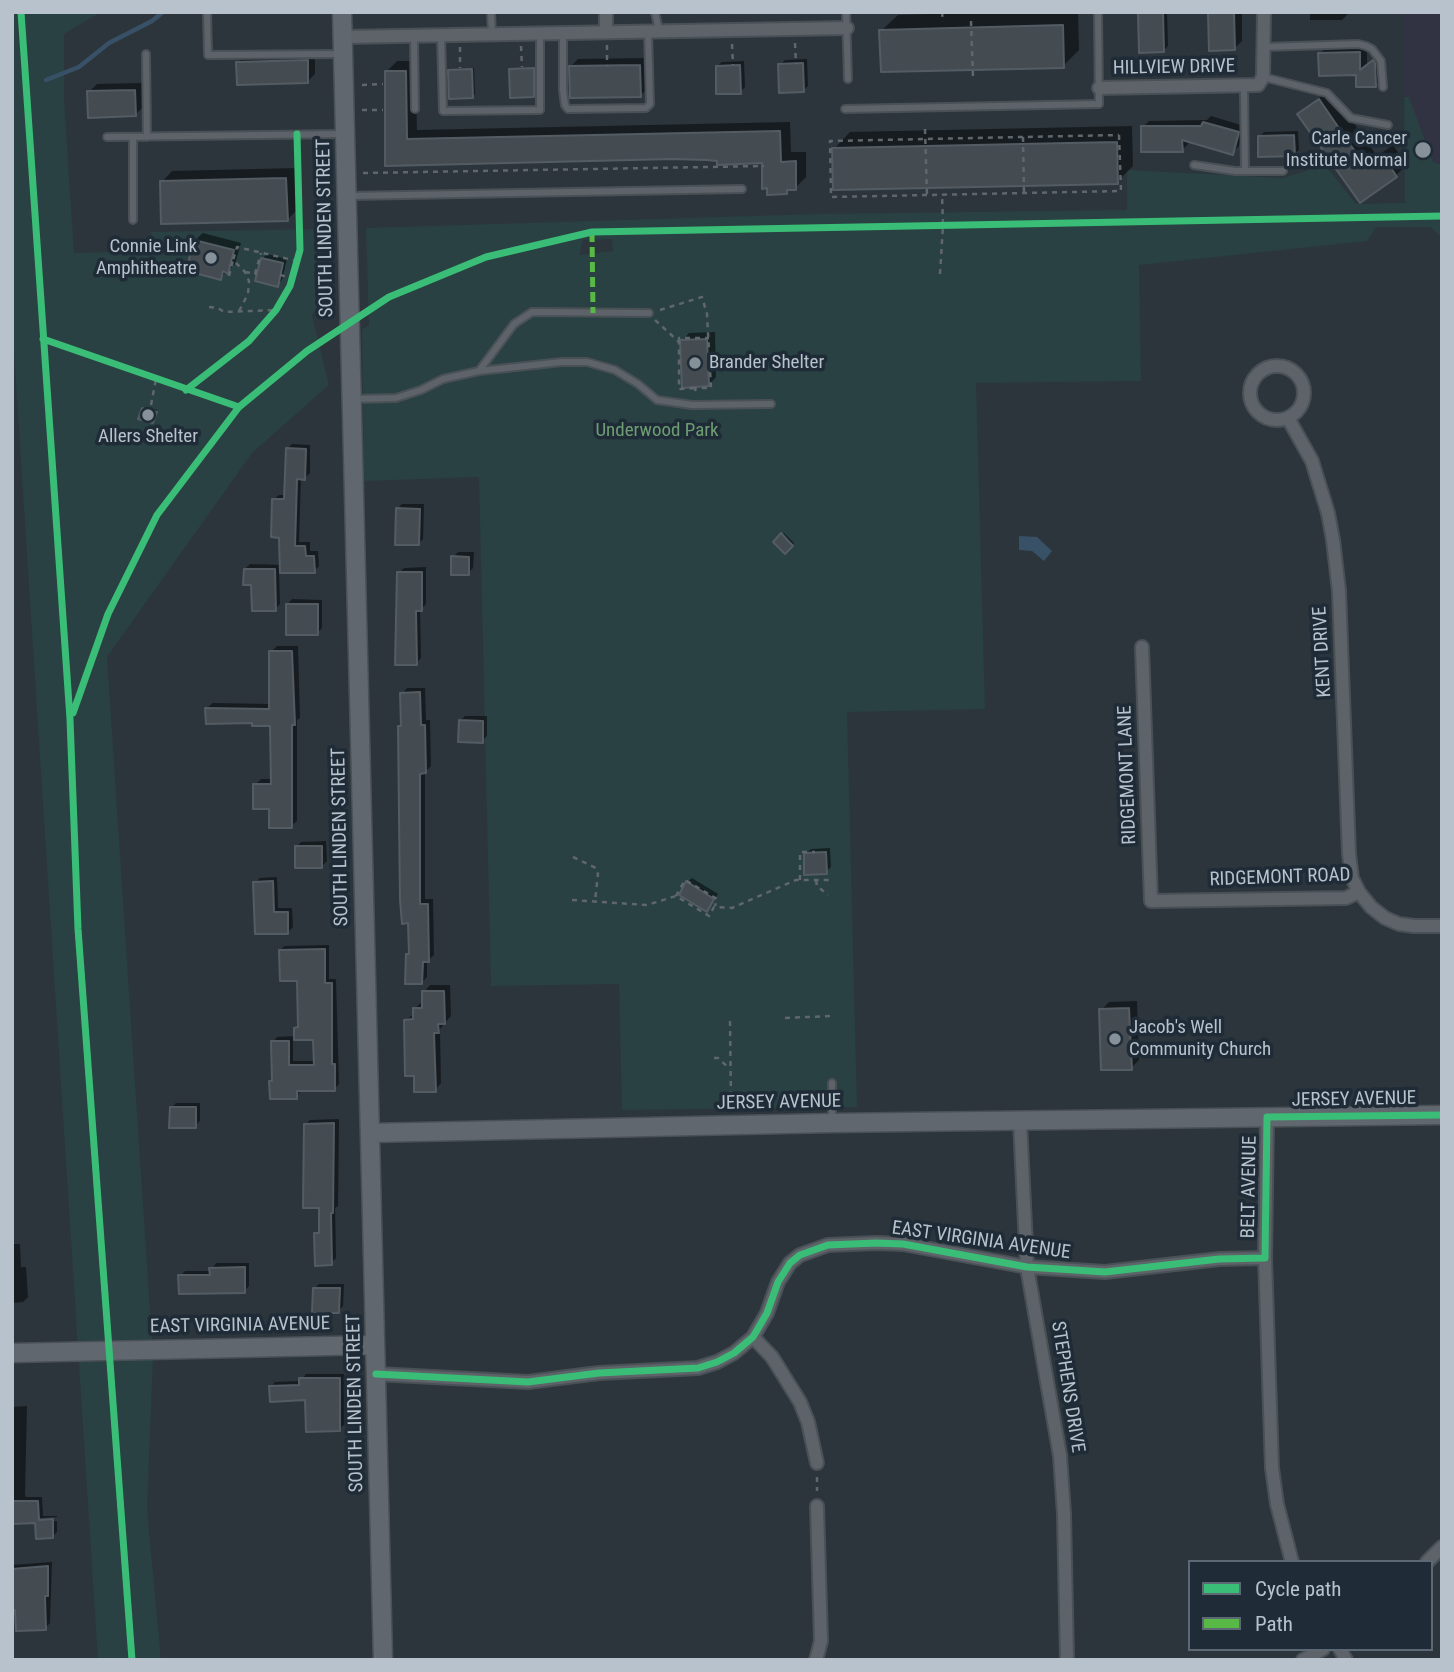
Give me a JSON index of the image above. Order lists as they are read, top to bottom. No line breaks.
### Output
{"streets":{"main road":["SOUTH LINDEN STREET","JERSEY AVENUE","EAST VIRGINIA AVENUE"],"street":["HILLVIEW DRIVE","KENT DRIVE","RIDGEMONT LANE","RIDGEMONT ROAD","BELT AVENUE","STEPHENS DRIVE"]},"crossings":[["SOUTH LINDEN STREET","JERSEY AVENUE"],["SOUTH LINDEN STREET","EAST VIRGINIA AVENUE"],["KENT DRIVE","RIDGEMONT ROAD"],["RIDGEMONT LANE","RIDGEMONT ROAD"],["JERSEY AVENUE","BELT AVENUE"],["JERSEY AVENUE","STEPHENS DRIVE"],["BELT AVENUE","EAST VIRGINIA AVENUE"],["EAST VIRGINIA AVENUE","STEPHENS DRIVE"]],"parks":["Underwood Park"],"places":["Carle Cancer Institute Normal","Connie Link Amphitheatre","Brander Shelter","Allers Shelter","Jacob's Well Community Church"],"legend":["Cycle path","Path"]}
